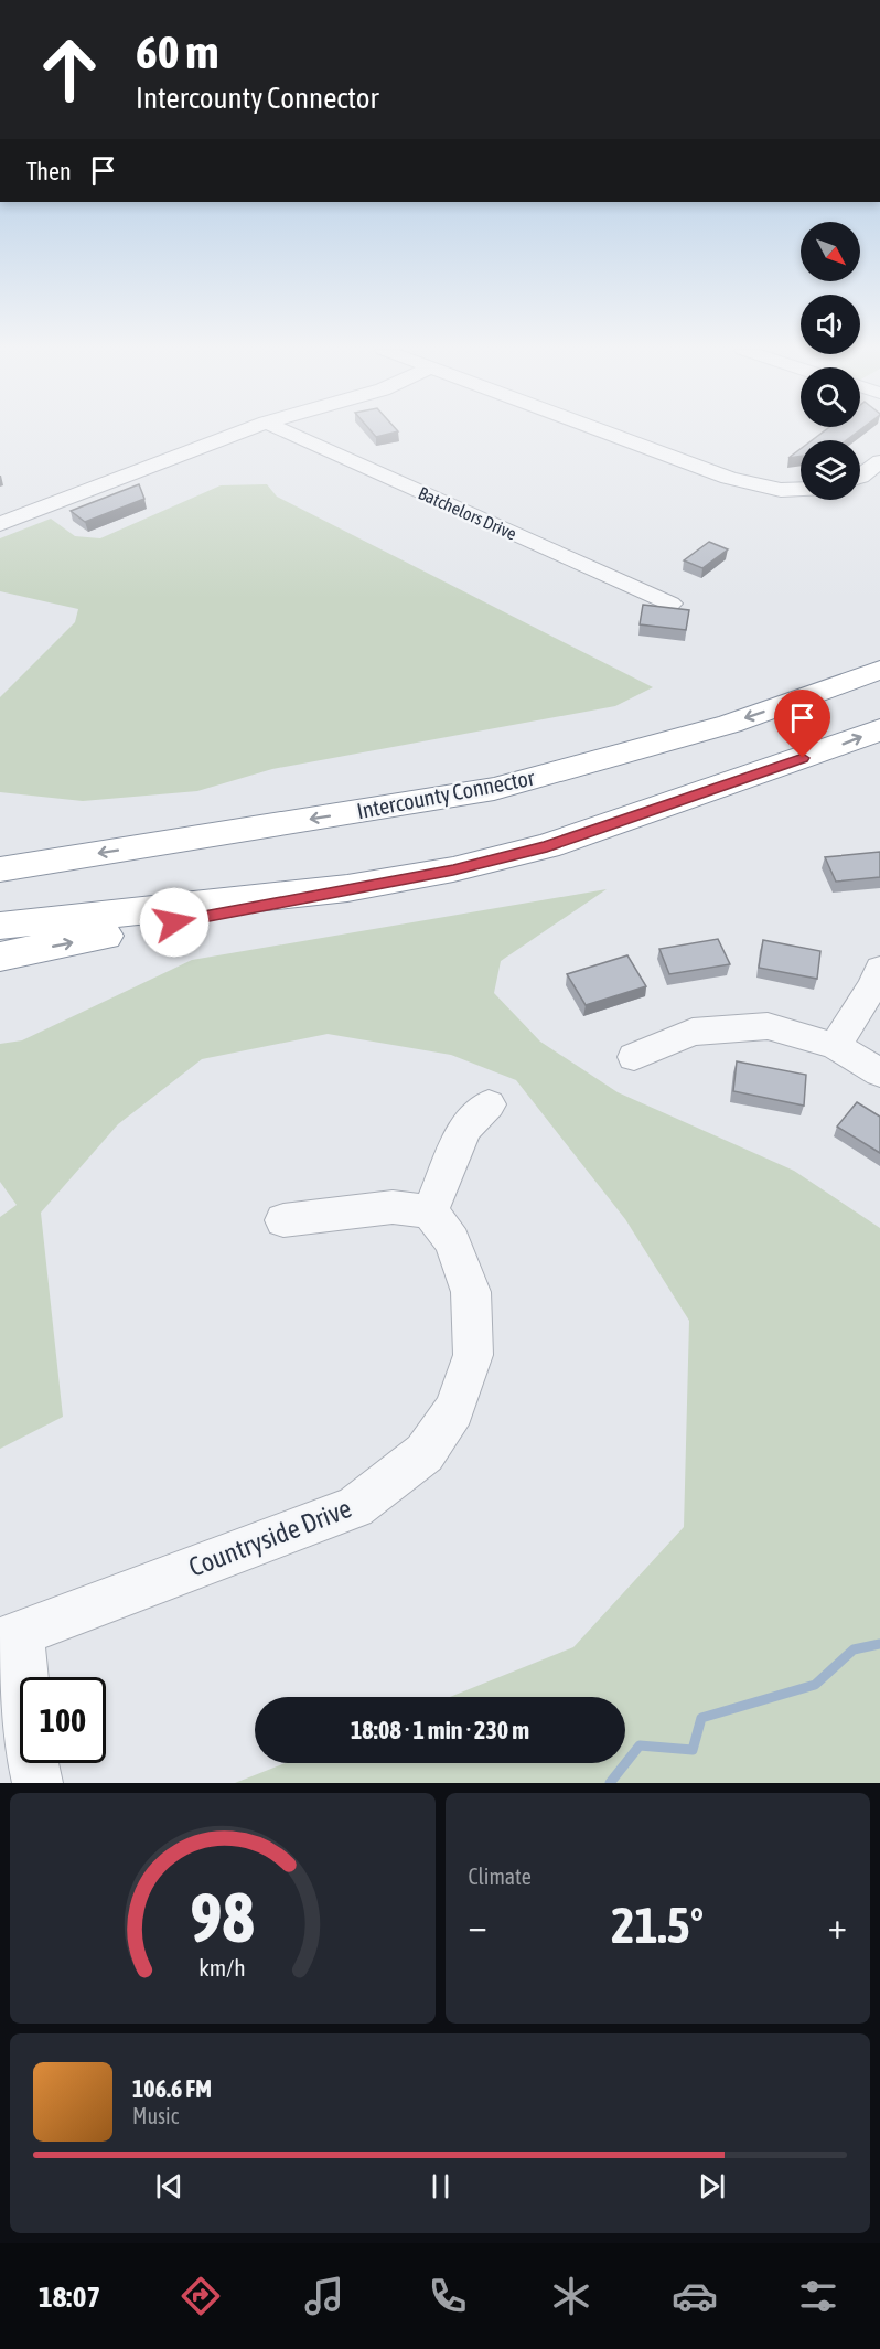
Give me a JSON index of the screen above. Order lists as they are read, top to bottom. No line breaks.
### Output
{"streets":{"highway":["Intercounty Connector"],"street":["Batchelors Drive","Countryside Drive"]},"north":"bottom right","page":{"turn":["60 m","Intercounty Connector"],"then":"Then","limit":"100","trip":"18:08 · 1 min · 230 m","tile":"Climate","heat":["−","21.5°","+"],"song":["106.6 FM","Music"],"tabs":"18:07","gauge":["98","km/h"]}}
